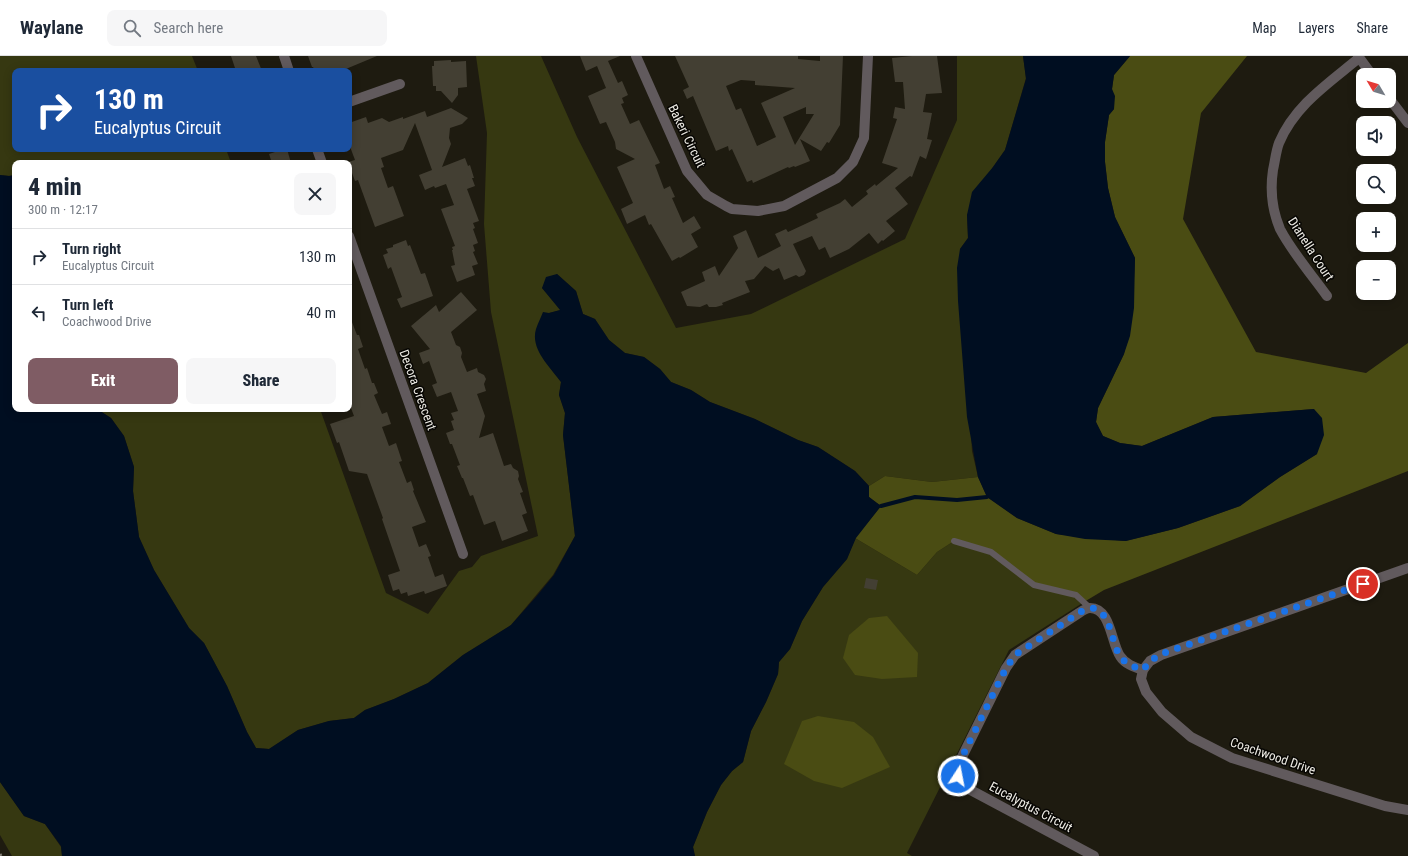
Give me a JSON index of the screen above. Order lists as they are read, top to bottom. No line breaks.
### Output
{"streets":{"street":["Bakeri Circuit","Dianella Court","Decora Crescent","Coachwood Drive","Eucalyptus Circuit"]},"north":"top left","page":{"header":"Waylane","search":"Search here","nav":["Map","Layers","Share"],"map_buttons":["+","−"],"turn":["130 m","Eucalyptus Circuit"],"heading":["4 min","300 m · 12:17"],"list":[{"name":"Turn right","note":"Eucalyptus Circuit","value":"130 m"},{"name":"Turn left","note":"Coachwood Drive","value":"40 m"}],"buttons":["Exit","Share"]}}
